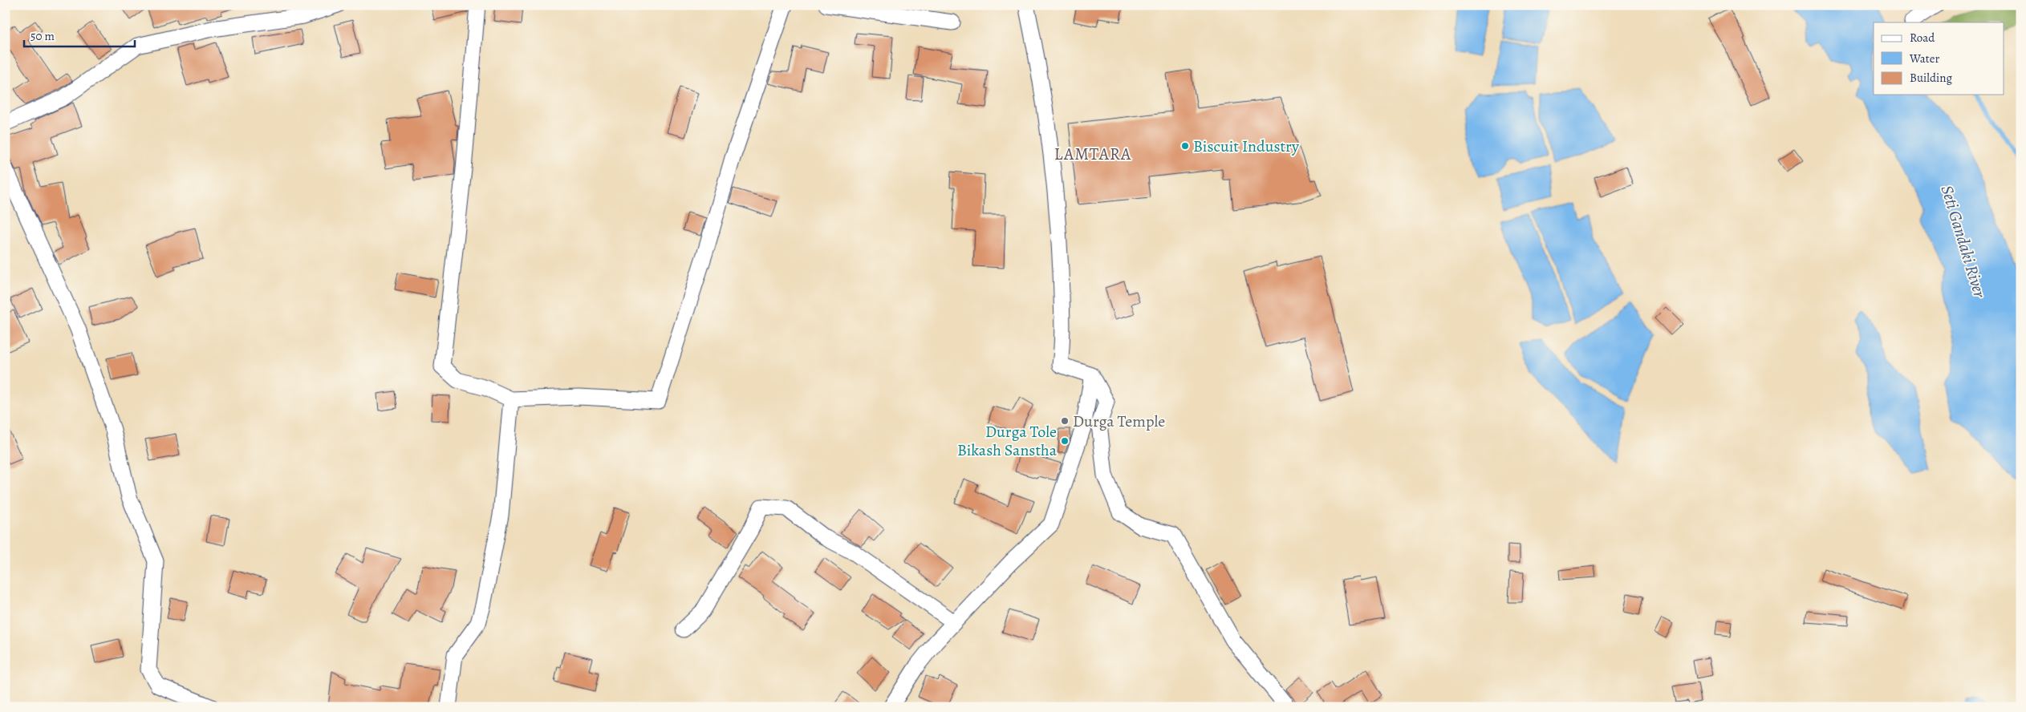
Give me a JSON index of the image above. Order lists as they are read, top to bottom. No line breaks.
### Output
{"districts":["LAMTARA"],"water":["Seti Gandaki River"],"places":["Biscuit Industry","Durga Temple","Durga Tole Bikash Sanstha"],"legend":["Road","Water","Building"],"scale_bar":"50 m"}
